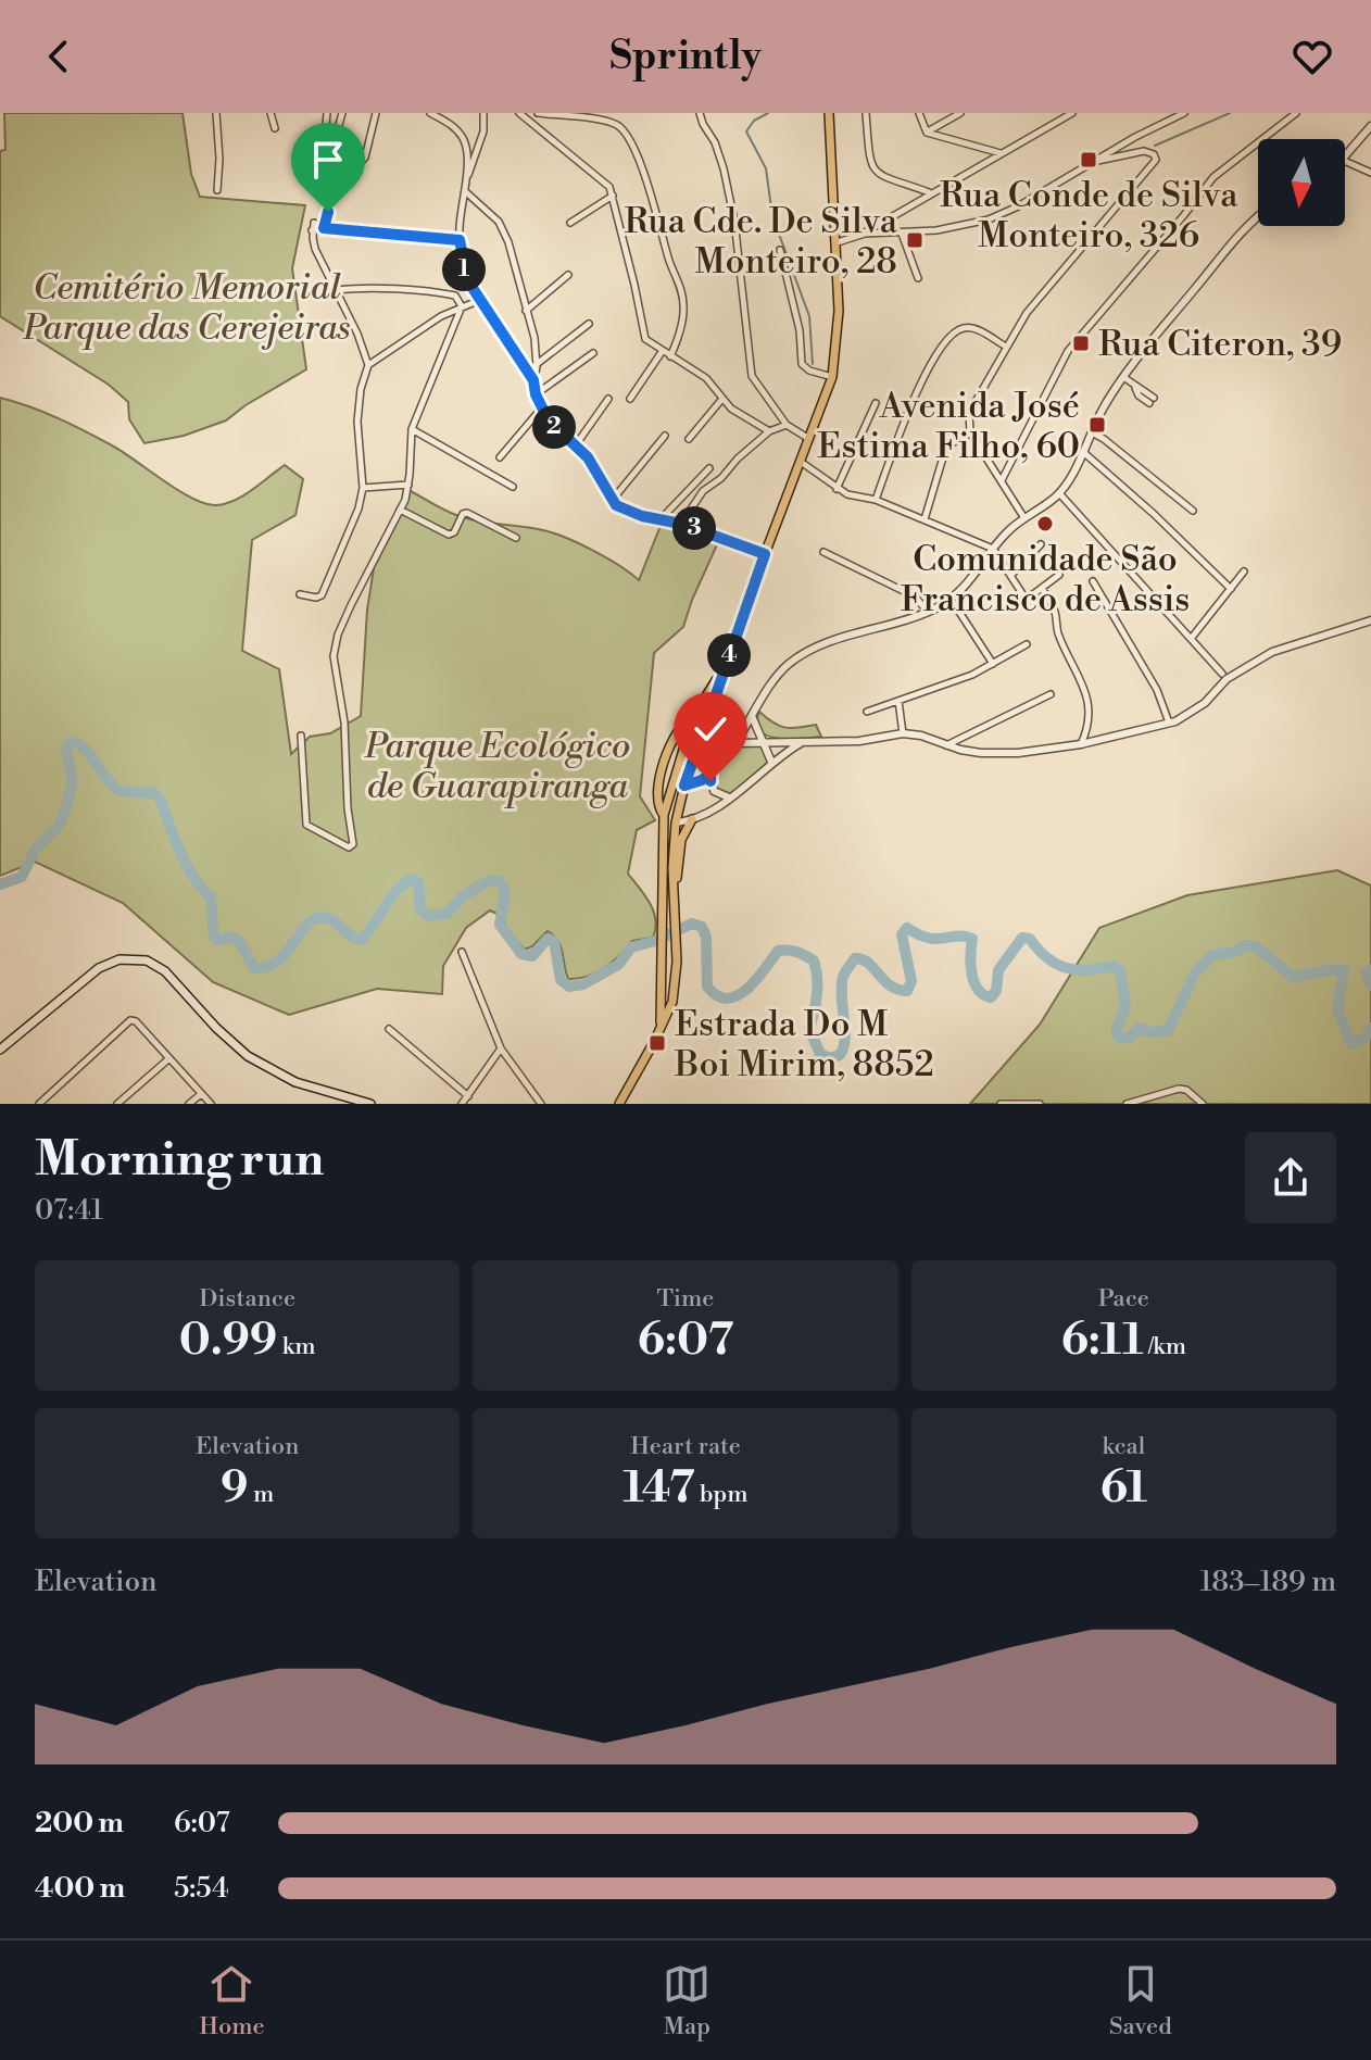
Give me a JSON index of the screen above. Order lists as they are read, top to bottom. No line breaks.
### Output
{"parks":["Cemitério Memorial Parque das Cerejeiras","Parque Ecológico de Guarapiranga"],"places":{"transit":["Rua Conde de Silva Monteiro, 326","Rua Cde. De Silva Monteiro, 28","Rua Citeron, 39","Avenida José Estima Filho, 60","Estrada Do M Boi Mirim, 8852"],"other":["Comunidade São Francisco de Assis"]},"north":"bottom","page":{"header":"Sprintly","pins":["1","2","3","4"],"heading":["Morning run","07:41"],"stats":[["Distance","0.99 km"],["Time","6:07"],["Pace","6:11 /km"],["Elevation","9 m"],["Heart rate","147 bpm"],["kcal","61"]],"chart":["Elevation","183–189 m"],"list":[{"name":"200 m","note":"6:07"},{"name":"400 m","note":"5:54"}],"tabs":["Home","Map","Saved"]}}
